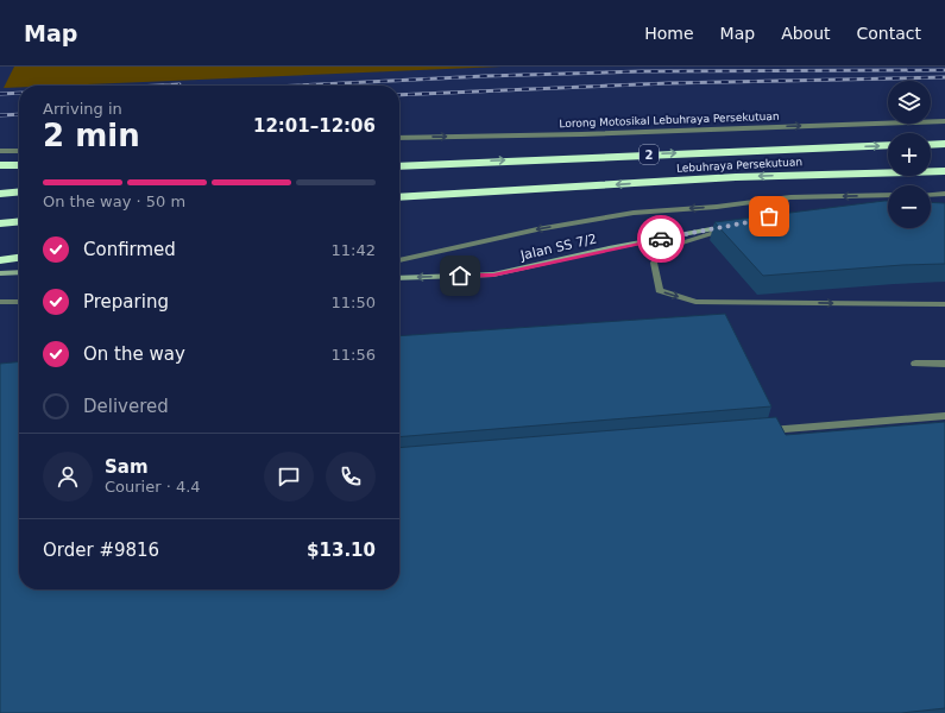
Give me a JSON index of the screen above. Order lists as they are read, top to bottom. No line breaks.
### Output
{"streets":{"highway":["2","Lebuhraya Persekutuan"],"street":["Jalan SS 7/2"],"lane":["Lorong Motosikal Lebuhraya Persekutuan"]},"one_way":["Jalan SS 7/2"],"page":{"header":"Map","nav":["Home","Map","About","Contact"],"map_buttons":["+","−"],"heading":["2 min","Arriving in","12:01–12:06"],"panel":["Sam","Courier · 4.4","Order #9816","$13.10"],"bar":"On the way · 50 m","list":[["Confirmed","11:42"],["Preparing","11:50"],["On the way","11:56"],"Delivered"]}}
